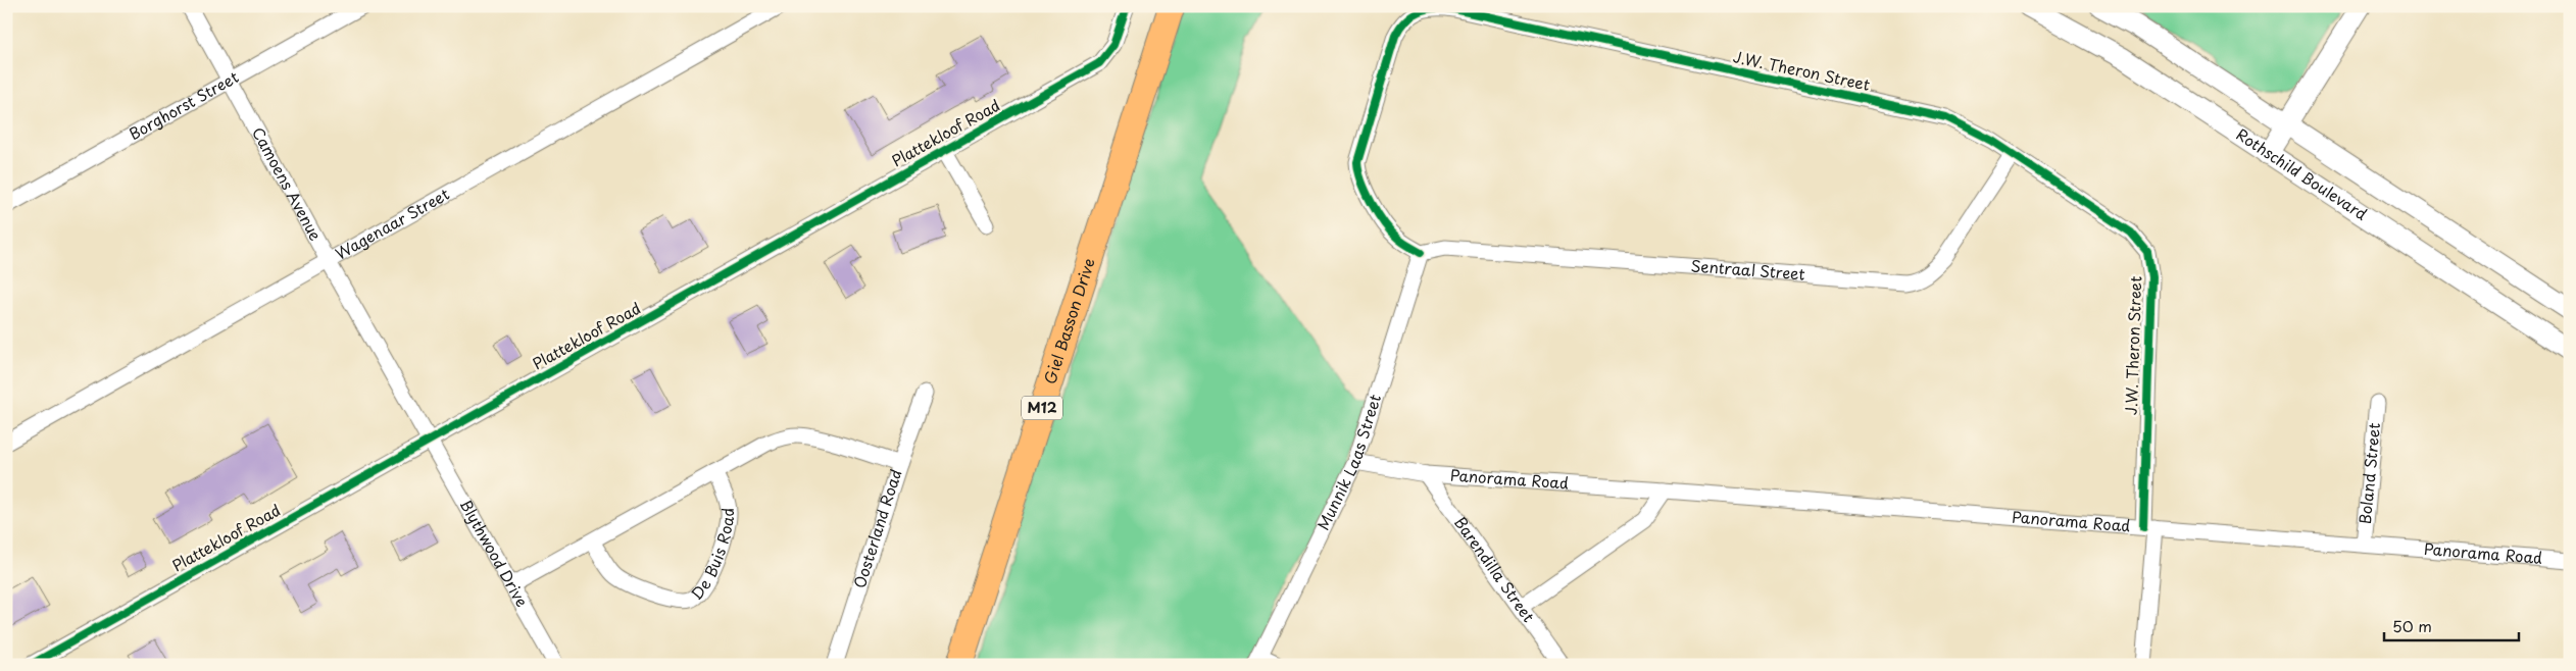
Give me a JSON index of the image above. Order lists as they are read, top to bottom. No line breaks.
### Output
{"streets":{"main road":["Giel Basson Drive","M12"],"street":["J.W. Theron Street","Borghorst Street","Plattekloof Road","Rothschild Boulevard","Camoens Avenue","Wagenaar Street","Sentraal Street","Munnik Laas Street","Boland Street","Panorama Road","Oosterland Road","De Buis Road","Blythwood Drive","Barendilla Street"]},"crossings":[["J.W. Theron Street","Sentraal Street"],["J.W. Theron Street","Munnik Laas Street"],["J.W. Theron Street","Panorama Road"],["Borghorst Street","Camoens Avenue"],["Plattekloof Road","Camoens Avenue"],["Plattekloof Road","Blythwood Drive"],["Camoens Avenue","Wagenaar Street"],["Camoens Avenue","Blythwood Drive"],["Sentraal Street","Munnik Laas Street"],["Munnik Laas Street","Panorama Road"],["Boland Street","Panorama Road"],["Panorama Road","Barendilla Street"]],"scale_bar":"50 m"}
